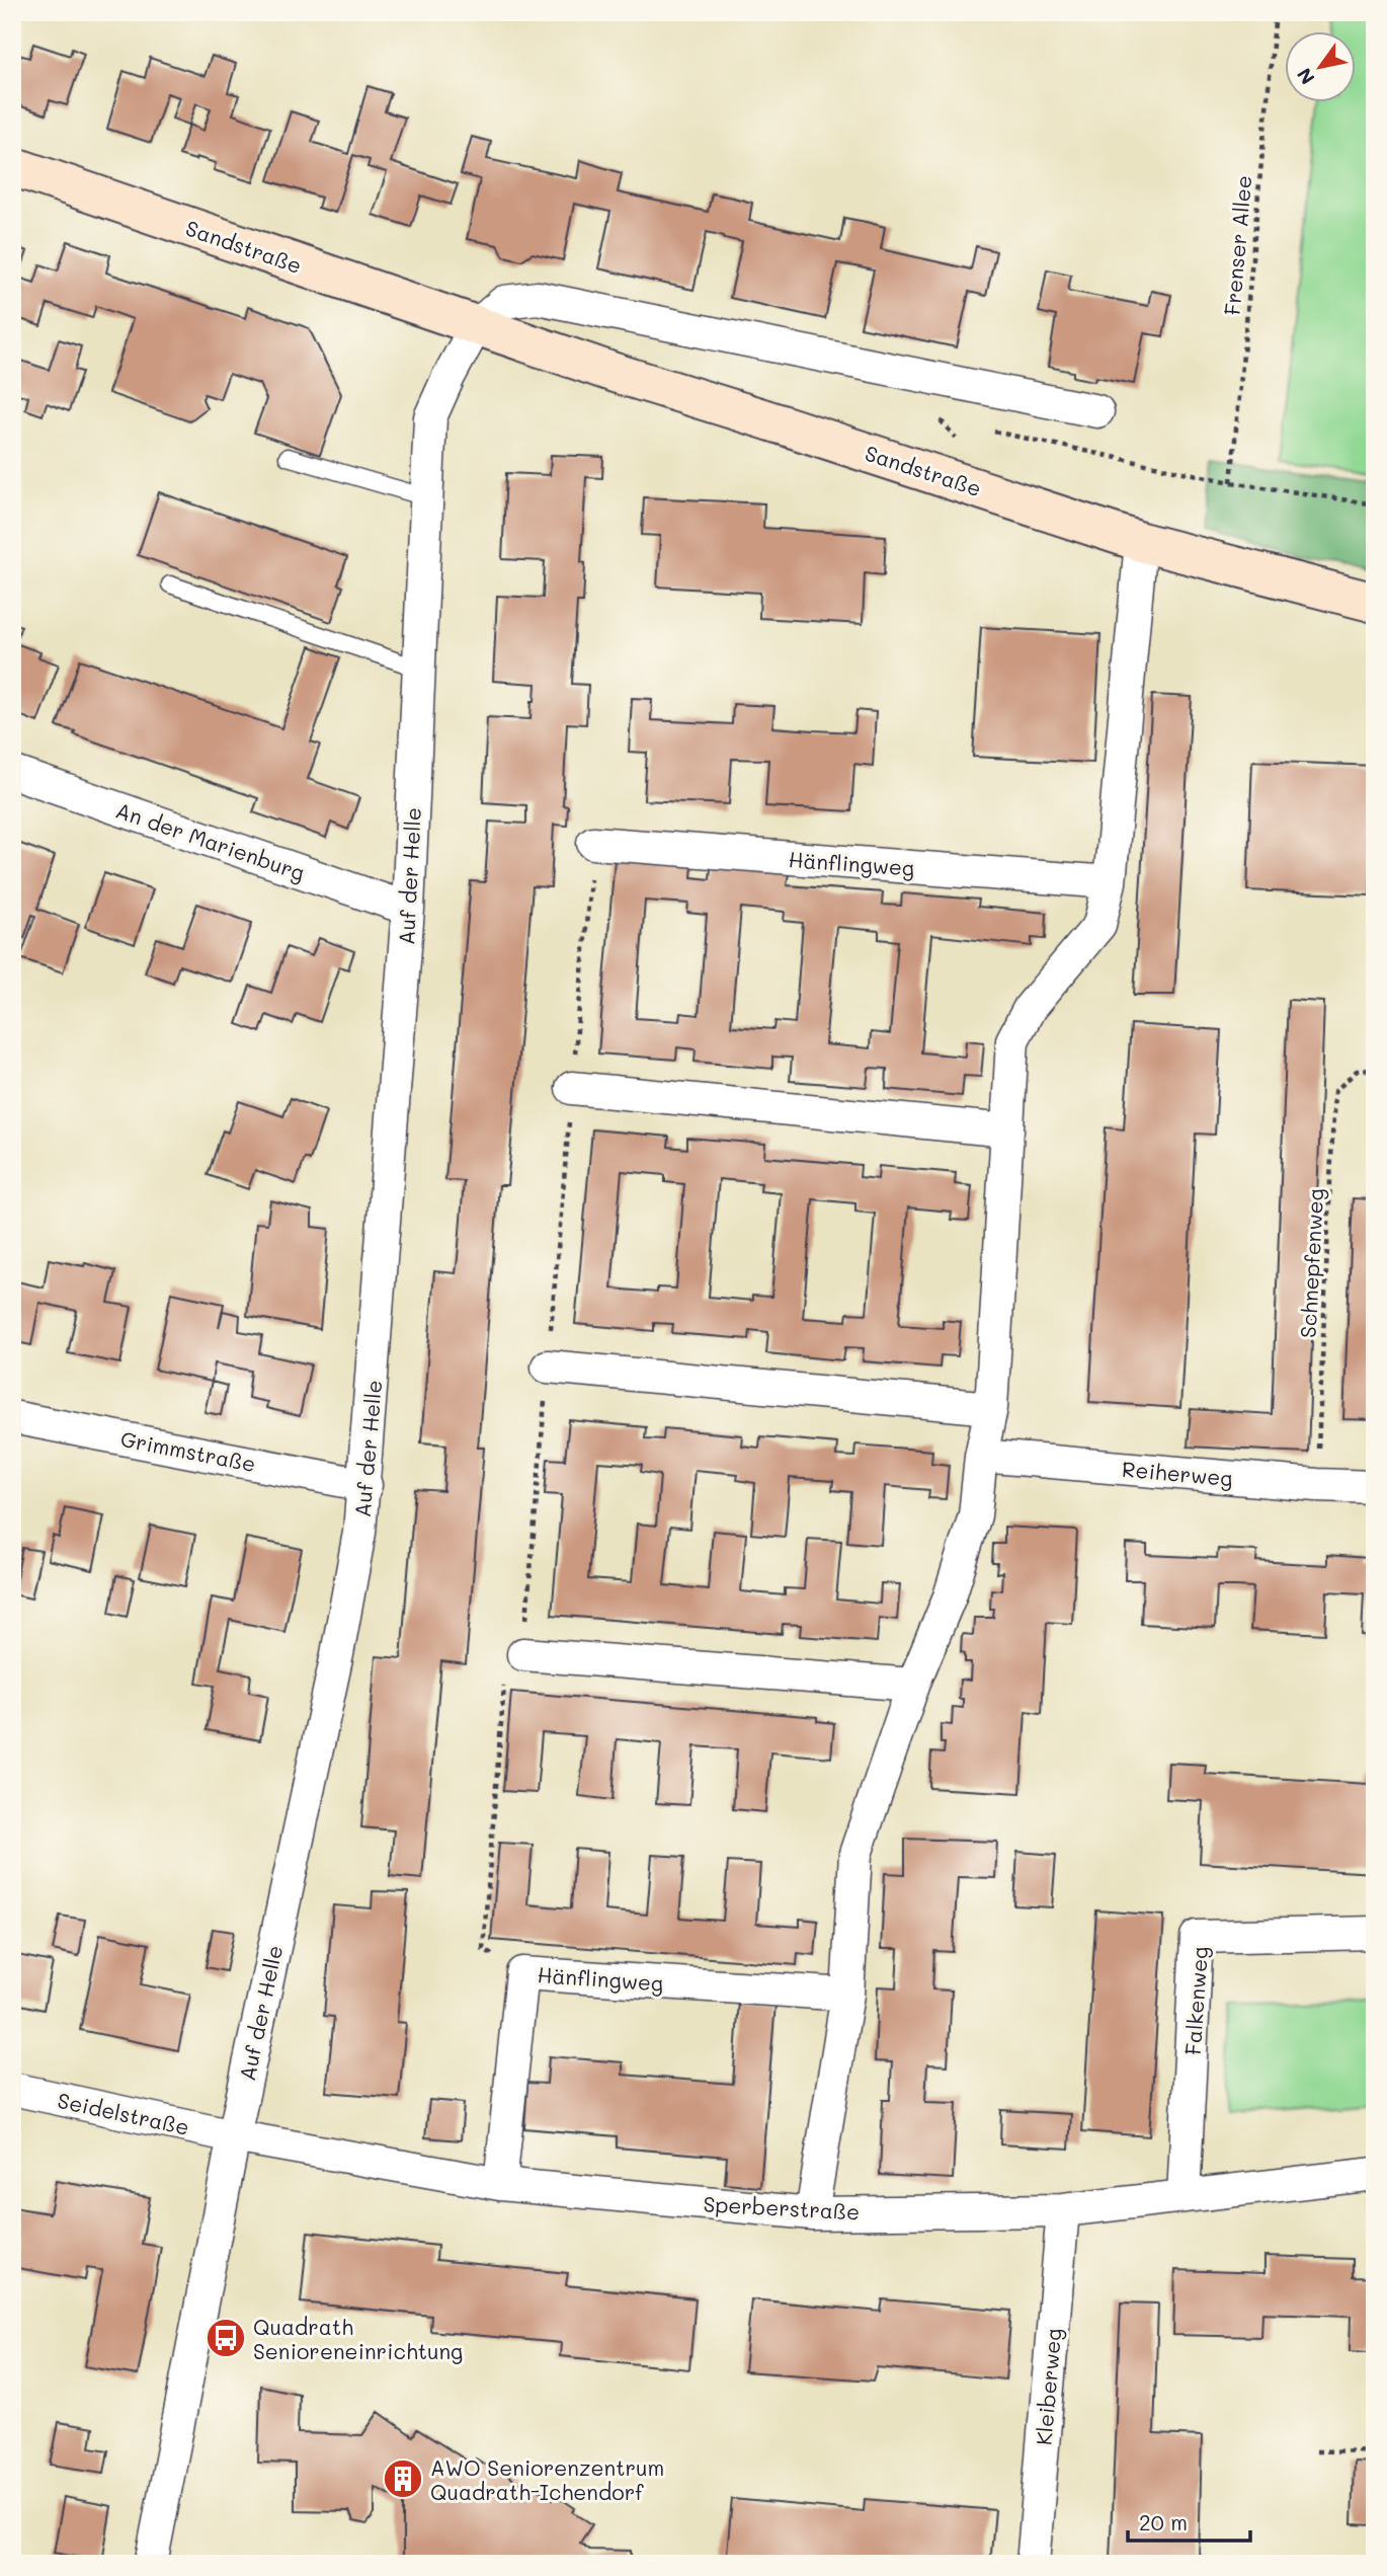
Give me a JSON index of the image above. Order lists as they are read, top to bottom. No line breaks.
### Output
{"streets":{"street":["Sandstraße","An der Marienburg","Hänflingweg","Auf der Helle","Grimmstraße","Reiherweg","Falkenweg","Seidelstraße","Sperberstraße","Kleiberweg"],"path":["Frenser Allee","Schnepfenweg"]},"crossings":[["Sandstraße","Auf der Helle"],["An der Marienburg","Auf der Helle"],["Hänflingweg","Sperberstraße"],["Auf der Helle","Grimmstraße"],["Auf der Helle","Seidelstraße"],["Auf der Helle","Sperberstraße"],["Schnepfenweg","Reiherweg"],["Falkenweg","Sperberstraße"],["Seidelstraße","Sperberstraße"],["Sperberstraße","Kleiberweg"]],"places":{"bus stop":["Quadrath Senioreneinrichtung"],"building":["AWO Seniorenzentrum Quadrath-Ichendorf"]},"scale_bar":"20 m","north":"bottom left"}
